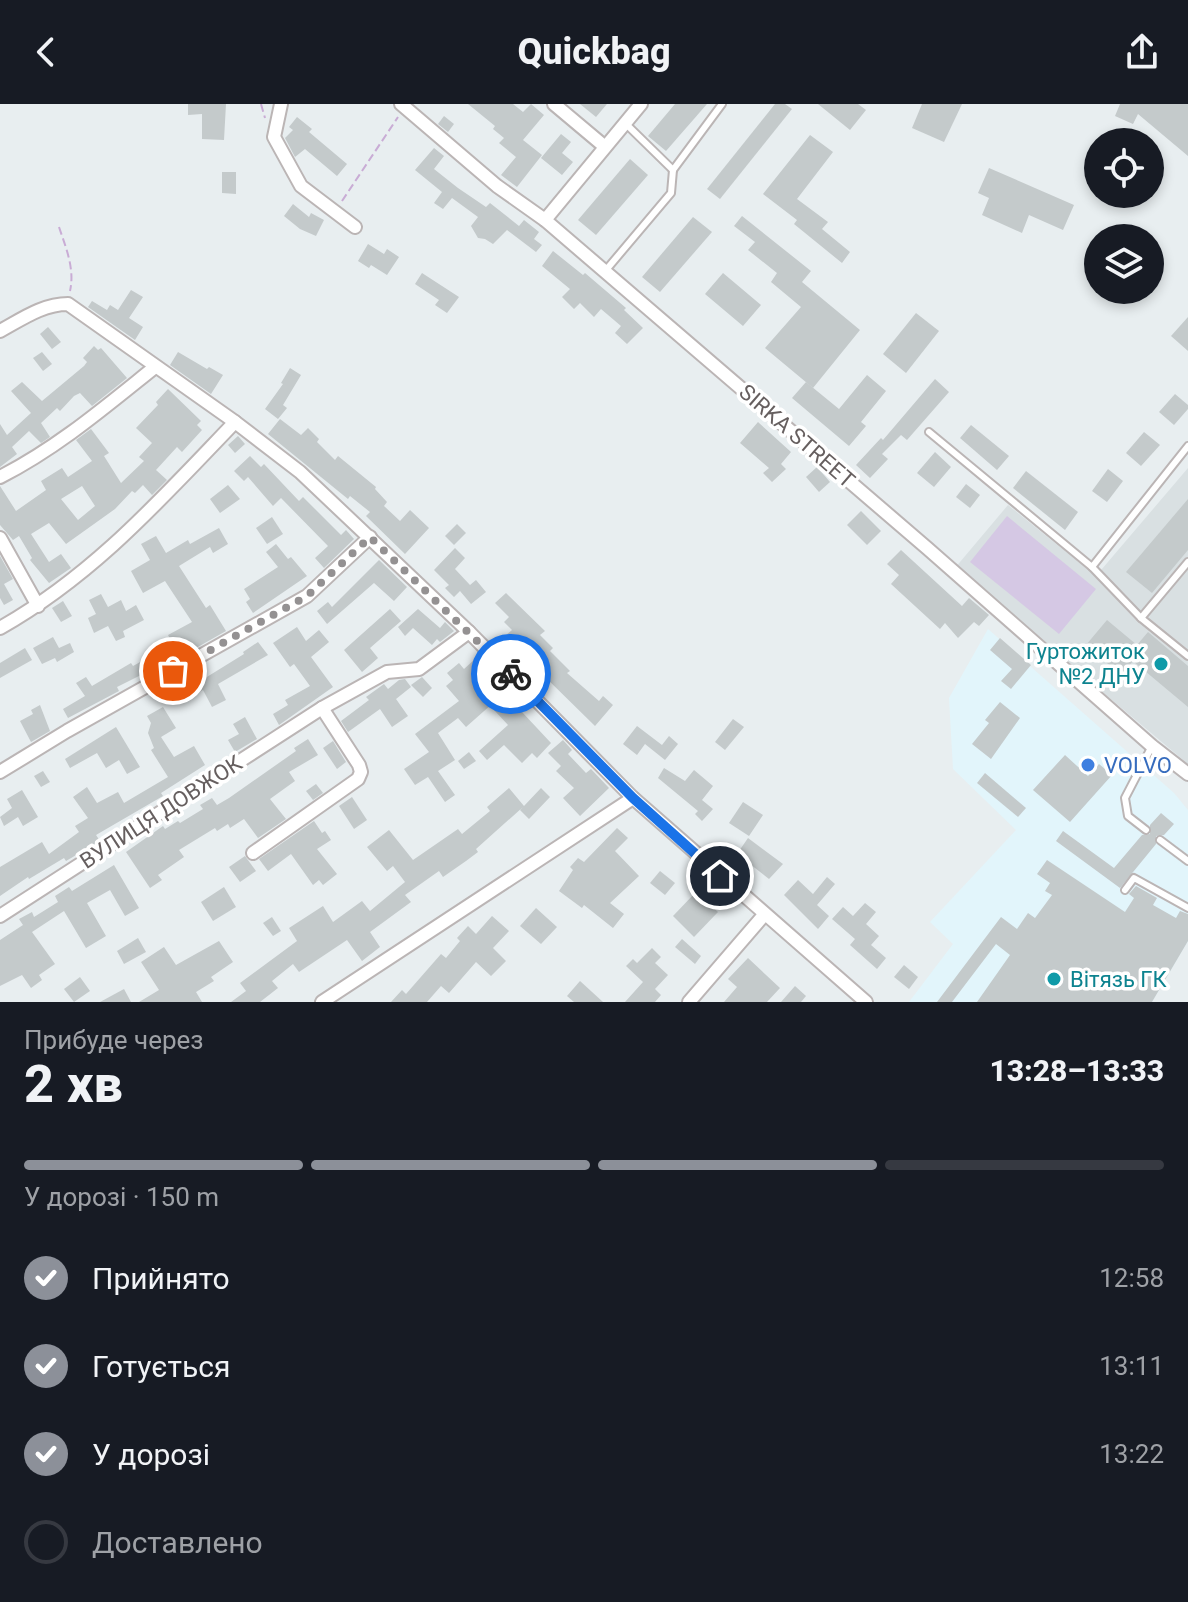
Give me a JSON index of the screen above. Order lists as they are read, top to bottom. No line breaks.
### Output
{"streets":{"street":["SIRKA STREET","ВУЛИЦЯ ДОВЖОК"]},"places":["Гуртожиток №2 ДНУ","VOLVO","Вітязь ГК"],"page":{"header":"Quickbag","heading":["2 хв","Прибуде через","13:28–13:33"],"bar":"У дорозі · 150 m","list":[["Прийнято","12:58"],["Готується","13:11"],["У дорозі","13:22"],"Доставлено"]}}
